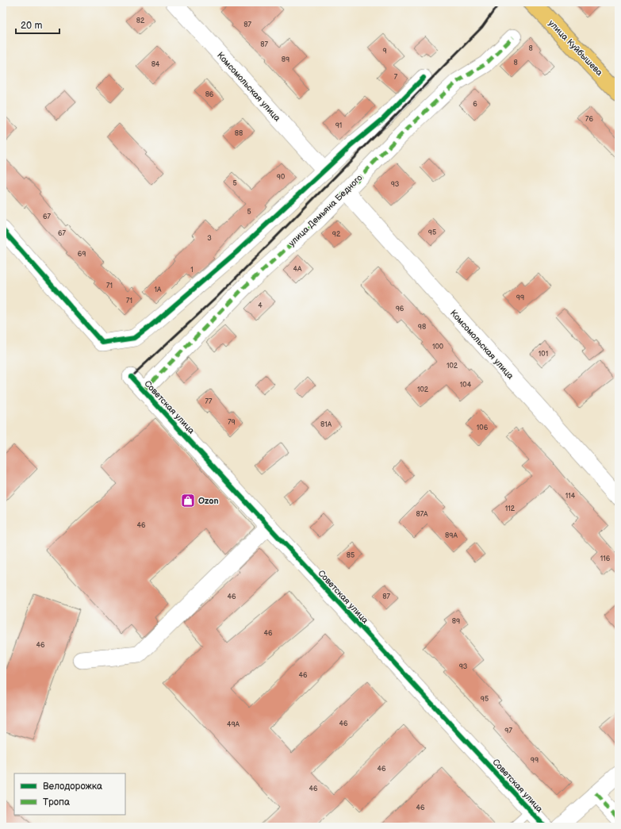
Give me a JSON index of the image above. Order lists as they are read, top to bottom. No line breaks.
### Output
{"streets":{"main road":["улица Куйбышева"],"street":["Комсомольская улица","улица Демьяна Бедного","Советская улица"]},"crossings":[["Комсомольская улица","улица Демьяна Бедного"],["улица Демьяна Бедного","Советская улица"]],"places":{"shop":["Ozon"]},"house_numbers":["82","87","87","8","9","89","8","84","7","86","6","76","91","88","90","5","93","5","67","95","67","92","3","69","4А","1","71","1А","99","71","4","96","98","100","101","102","104","102","77","79","81А","106","114","112","87А","46","89А","85","116","46","87","89","46","46","93","46","95","46","49А","97","99","46","46","46"],"legend":["Велодорожка","Тропа"],"scale_bar":"20 m"}
